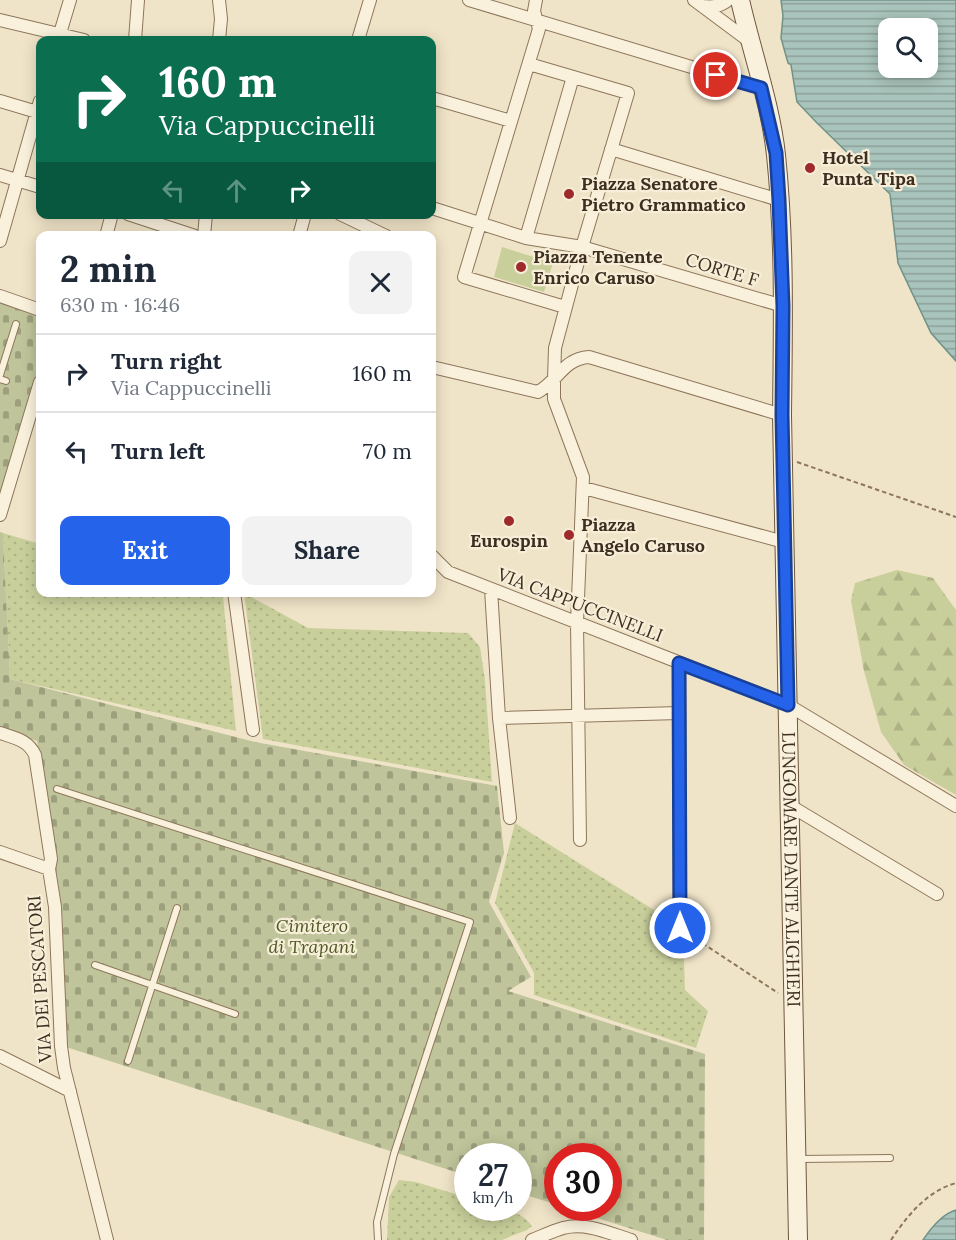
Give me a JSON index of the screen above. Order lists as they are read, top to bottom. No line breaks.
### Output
{"streets":{"main road":["LUNGOMARE DANTE ALIGHIERI"],"street":["CORTE F","VIA CAPPUCCINELLI","VIA DEI PESCATORI"]},"crossings":[["CORTE F","LUNGOMARE DANTE ALIGHIERI"],["VIA CAPPUCCINELLI","LUNGOMARE DANTE ALIGHIERI"]],"parks":["Cimitero di Trapani"],"places":["Hotel Punta Tipa","Piazza Senatore Pietro Grammatico","Piazza Tenente Enrico Caruso","Eurospin","Piazza Angelo Caruso"],"page":{"turn":["160 m","Via Cappuccinelli"],"heading":["2 min","630 m · 16:46"],"list":[{"name":"Turn right","note":"Via Cappuccinelli","value":"160 m"},{"name":"Turn left","value":"70 m"}],"buttons":["Exit","Share"],"speed":"27 km/h","limit":"30"}}
